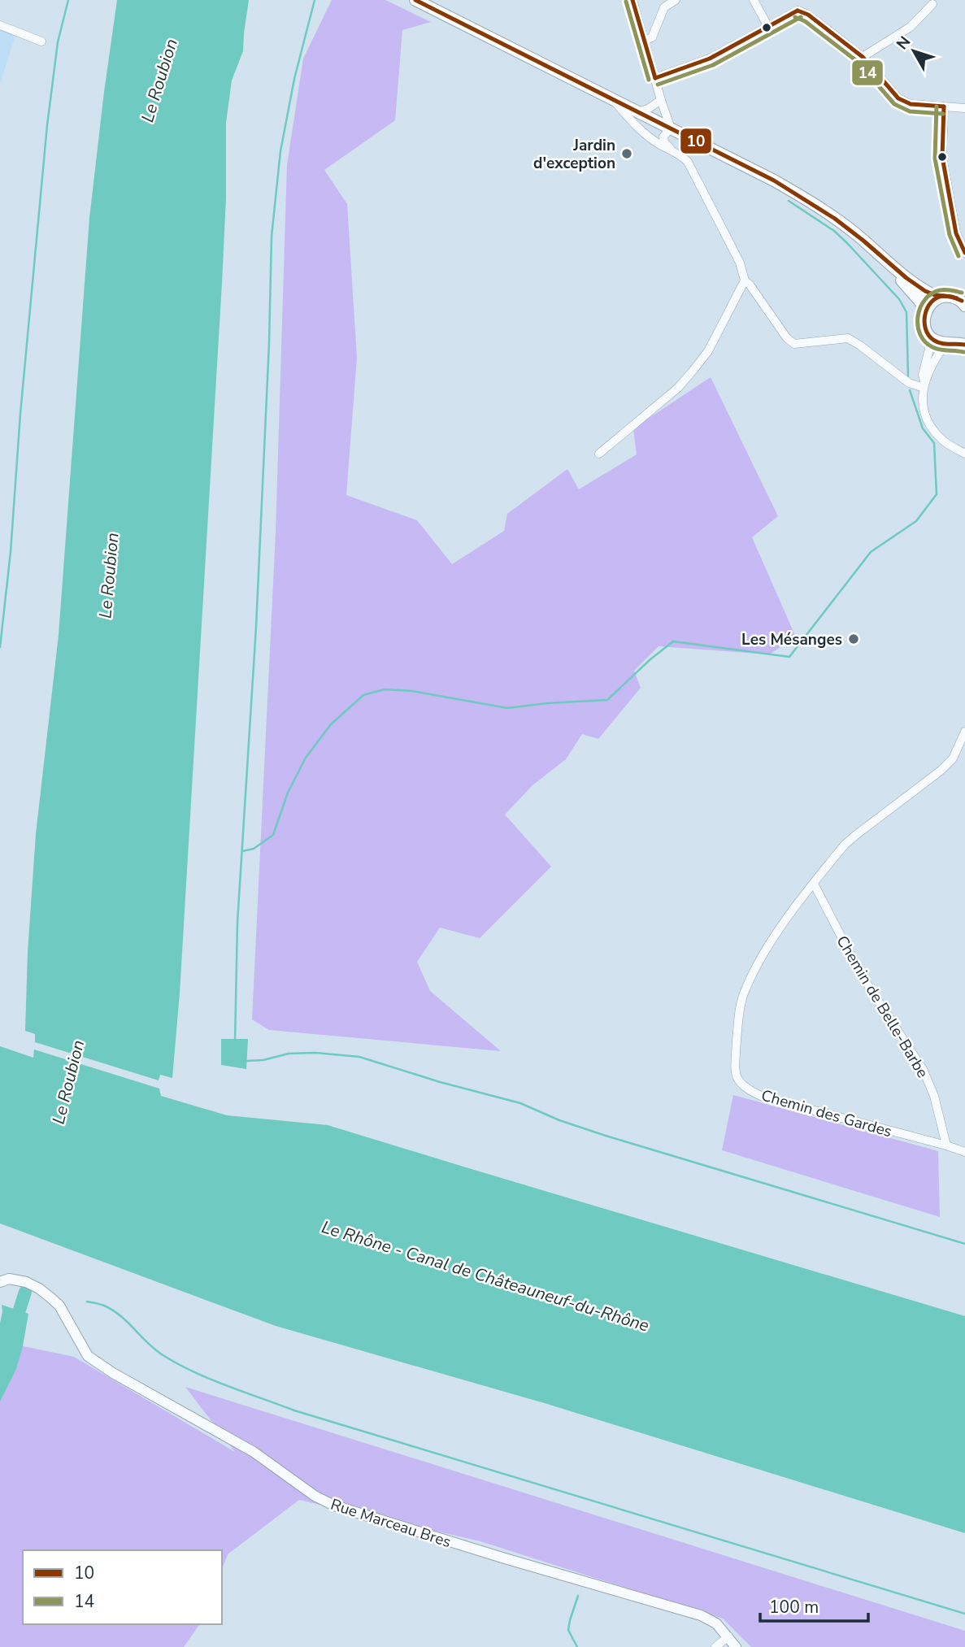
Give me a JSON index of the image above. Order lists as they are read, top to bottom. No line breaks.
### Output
{"streets":{"street":["Chemin de Belle-Barbe","Chemin des Gardes","Rue Marceau Bres"]},"crossings":[["Chemin de Belle-Barbe","Chemin des Gardes"]],"water":["Le Roubion","Le Rhône - Canal de Châteauneuf-du-Rhône"],"places":["Jardin d'exception","Les Mésanges"],"lines":["transit line 10","transit line 14"],"legend":["10","14"],"scale_bar":"100 m","north":"top left"}
